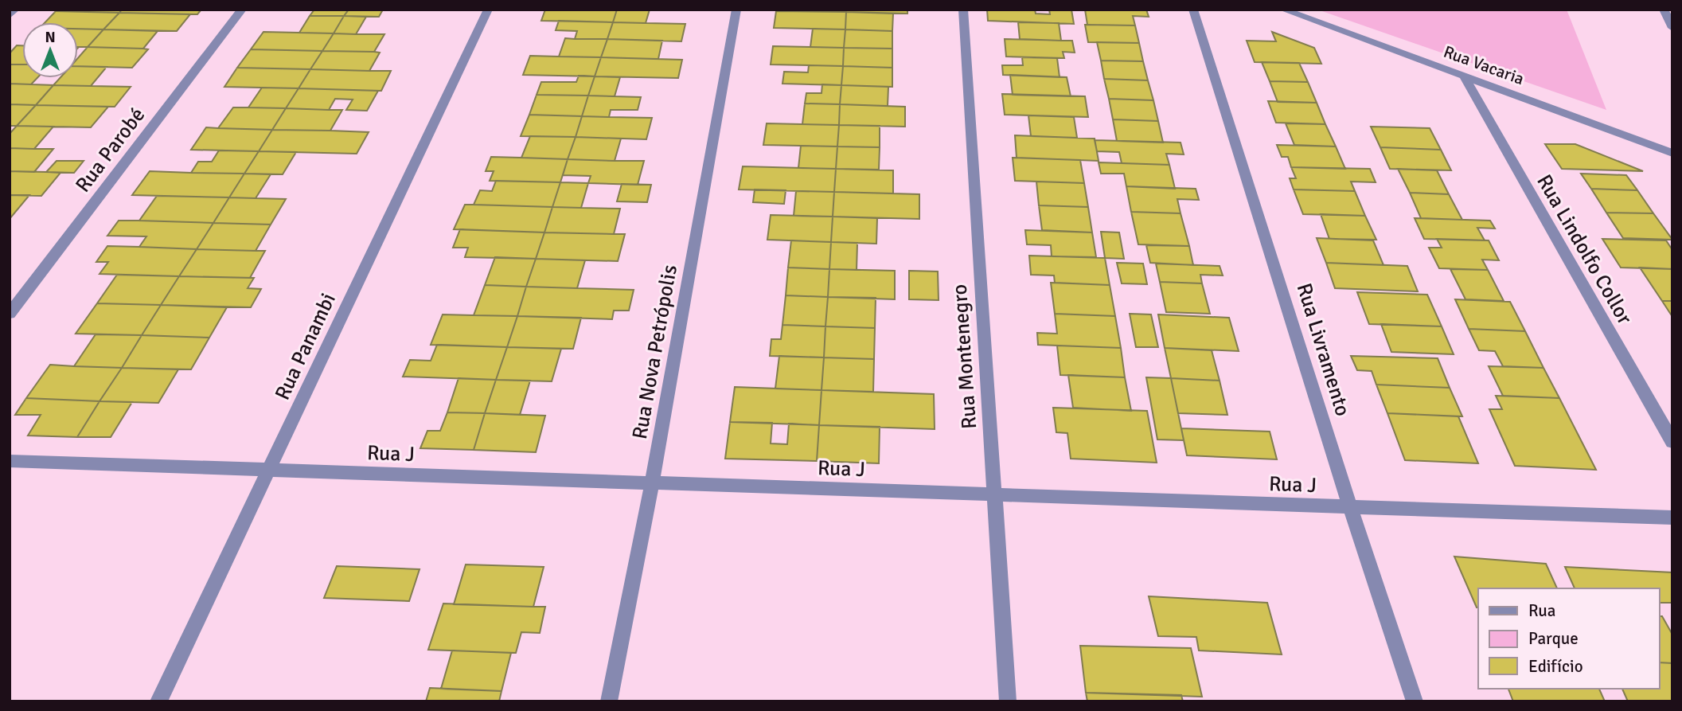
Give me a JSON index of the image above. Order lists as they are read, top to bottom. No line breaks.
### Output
{"streets":{"street":["Rua Vacaria","Rua Parobé","Rua Lindolfo Collor","Rua Panambi","Rua Livramento","Rua Nova Petrópolis","Rua Montenegro","Rua J"]},"crossings":[["Rua Vacaria","Rua Lindolfo Collor"],["Rua Panambi","Rua J"],["Rua Livramento","Rua J"],["Rua Nova Petrópolis","Rua J"],["Rua Montenegro","Rua J"]],"legend":["Rua","Parque","Edifício"],"north":"top"}
